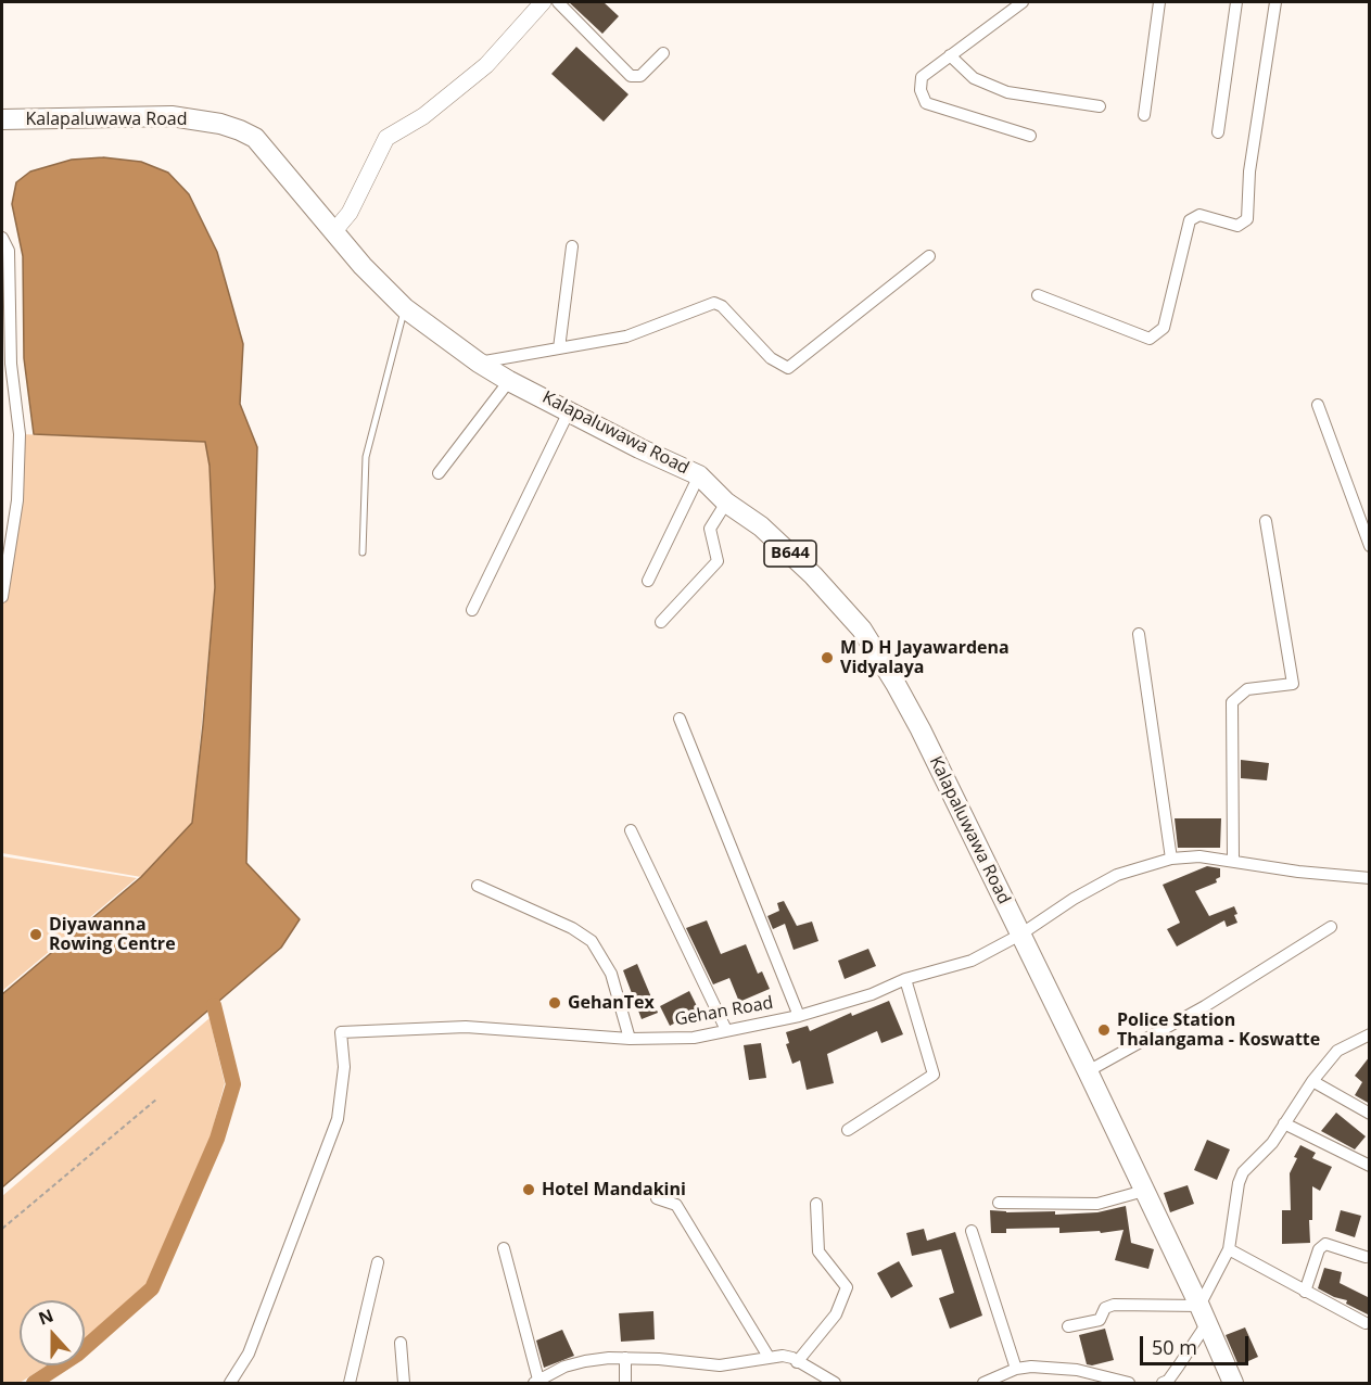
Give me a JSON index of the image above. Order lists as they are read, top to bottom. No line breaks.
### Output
{"streets":{"main road":["Kalapaluwawa Road","B644"],"street":["Gehan Road"]},"crossings":[["Kalapaluwawa Road","Gehan Road"]],"places":["M D H Jayawardena Vidyalaya","Diyawanna Rowing Centre","GehanTex","Police Station Thalangama - Koswatte","Hotel Mandakini"],"scale_bar":"50 m","north":"top"}
